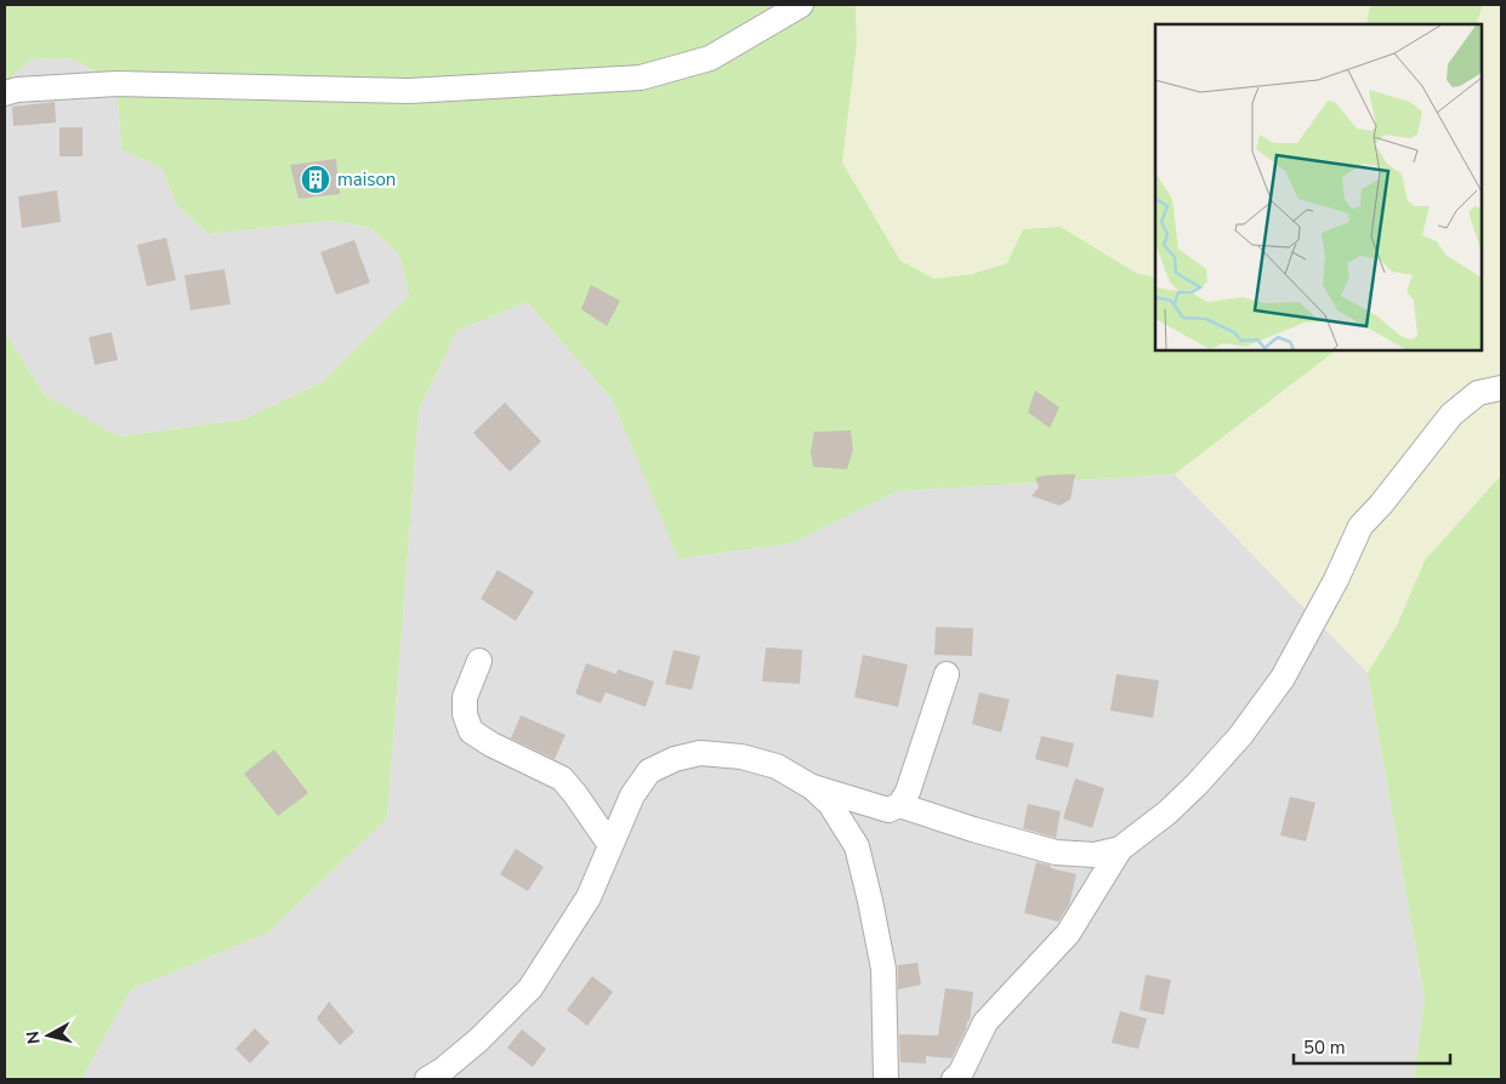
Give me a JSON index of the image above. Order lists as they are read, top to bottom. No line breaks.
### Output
{"places":{"building":["maison"]},"scale_bar":"50 m","north":"left"}
